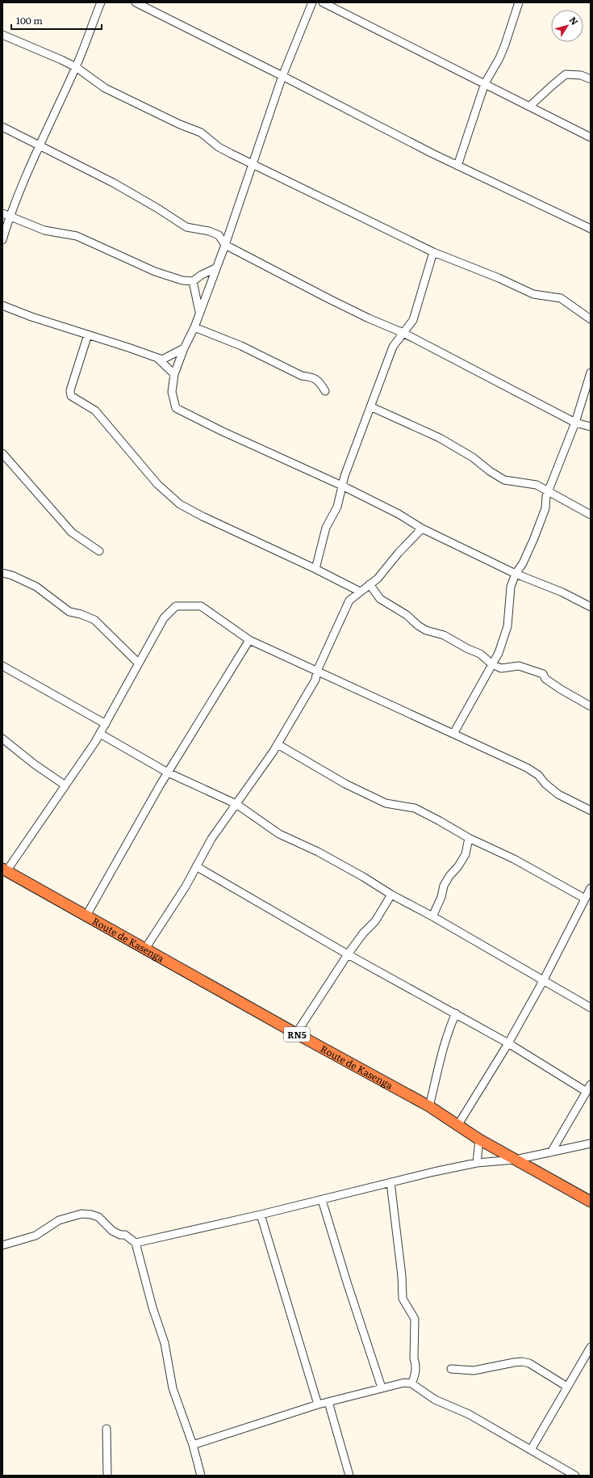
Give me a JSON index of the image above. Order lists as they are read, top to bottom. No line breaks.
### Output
{"streets":{"highway":["Route de Kasenga","RN5"]},"scale_bar":"100 m","north":"top right"}
